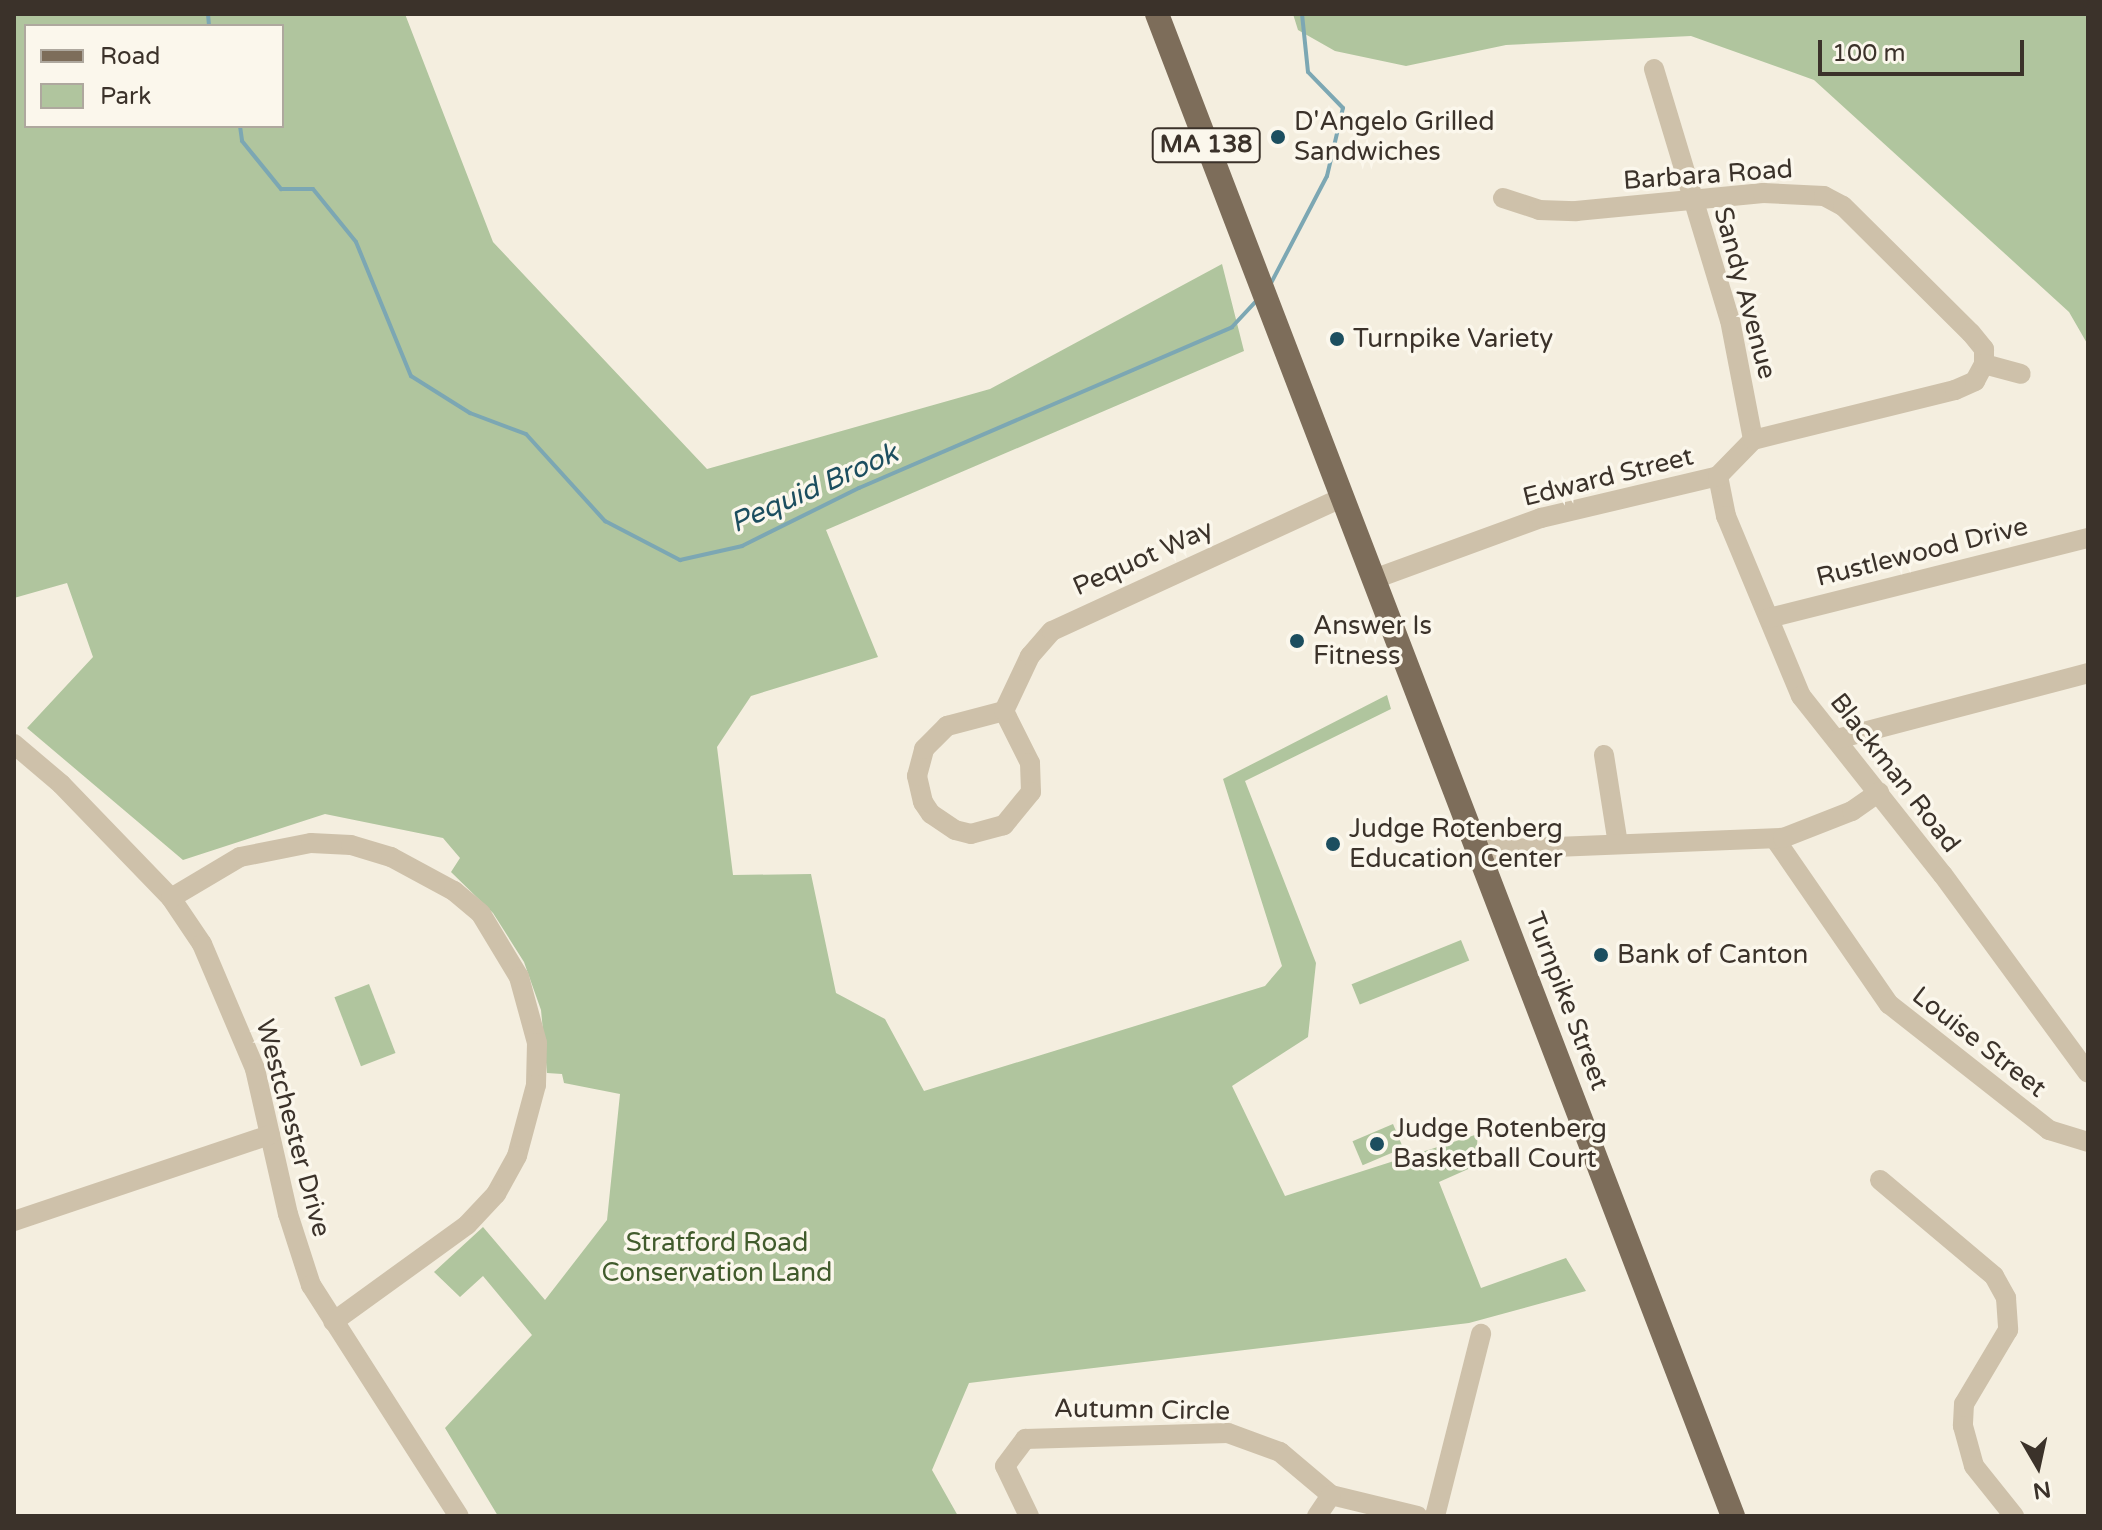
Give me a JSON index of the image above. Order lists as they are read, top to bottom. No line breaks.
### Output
{"streets":{"main road":["MA 138","Turnpike Street"],"street":["Barbara Road","Sandy Avenue","Edward Street","Rustlewood Drive","Pequot Way","Blackman Road","Louise Street","Westchester Drive","Autumn Circle"]},"crossings":[["Barbara Road","Sandy Avenue"],["Sandy Avenue","Edward Street"],["Edward Street","Blackman Road"],["Edward Street","Turnpike Street"],["Rustlewood Drive","Blackman Road"],["Pequot Way","Turnpike Street"]],"water":["Pequid Brook"],"parks":["Stratford Road Conservation Land"],"places":["D'Angelo Grilled Sandwiches","Turnpike Variety","Answer Is Fitness","Judge Rotenberg Education Center","Bank of Canton","Judge Rotenberg Basketball Court"],"legend":["Road","Park"],"scale_bar":"100 m","north":"bottom"}
